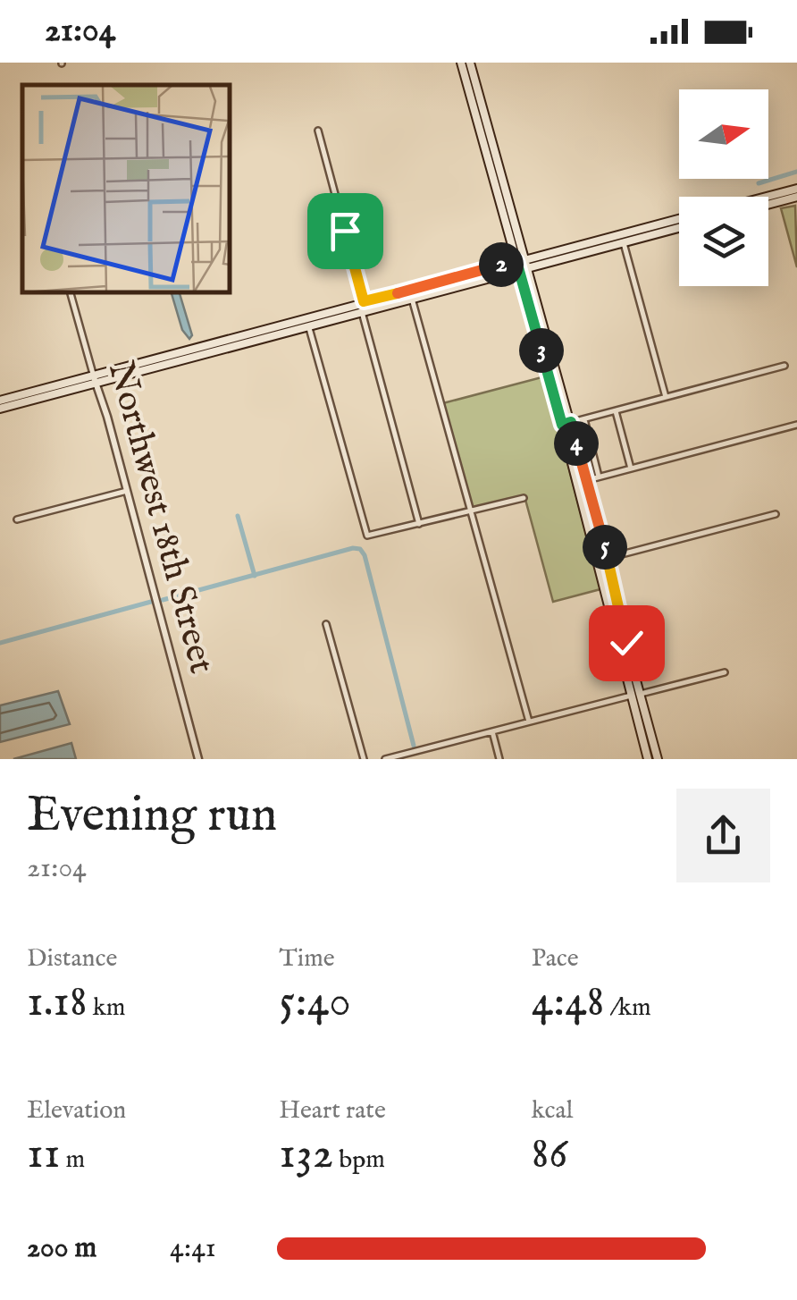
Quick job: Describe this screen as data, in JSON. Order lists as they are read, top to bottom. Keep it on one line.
{"streets":{"street":["Northwest 18th Street"]},"north":"right","page":{"status":"21:04","pins":["2","3","4","5"],"heading":["Evening run","21:04"],"stats":[["Distance","1.18 km"],["Time","5:40"],["Pace","4:48 /km"],["Elevation","11 m"],["Heart rate","132 bpm"],["kcal","86"]],"list":[{"name":"200 m","note":"4:41"}]}}
